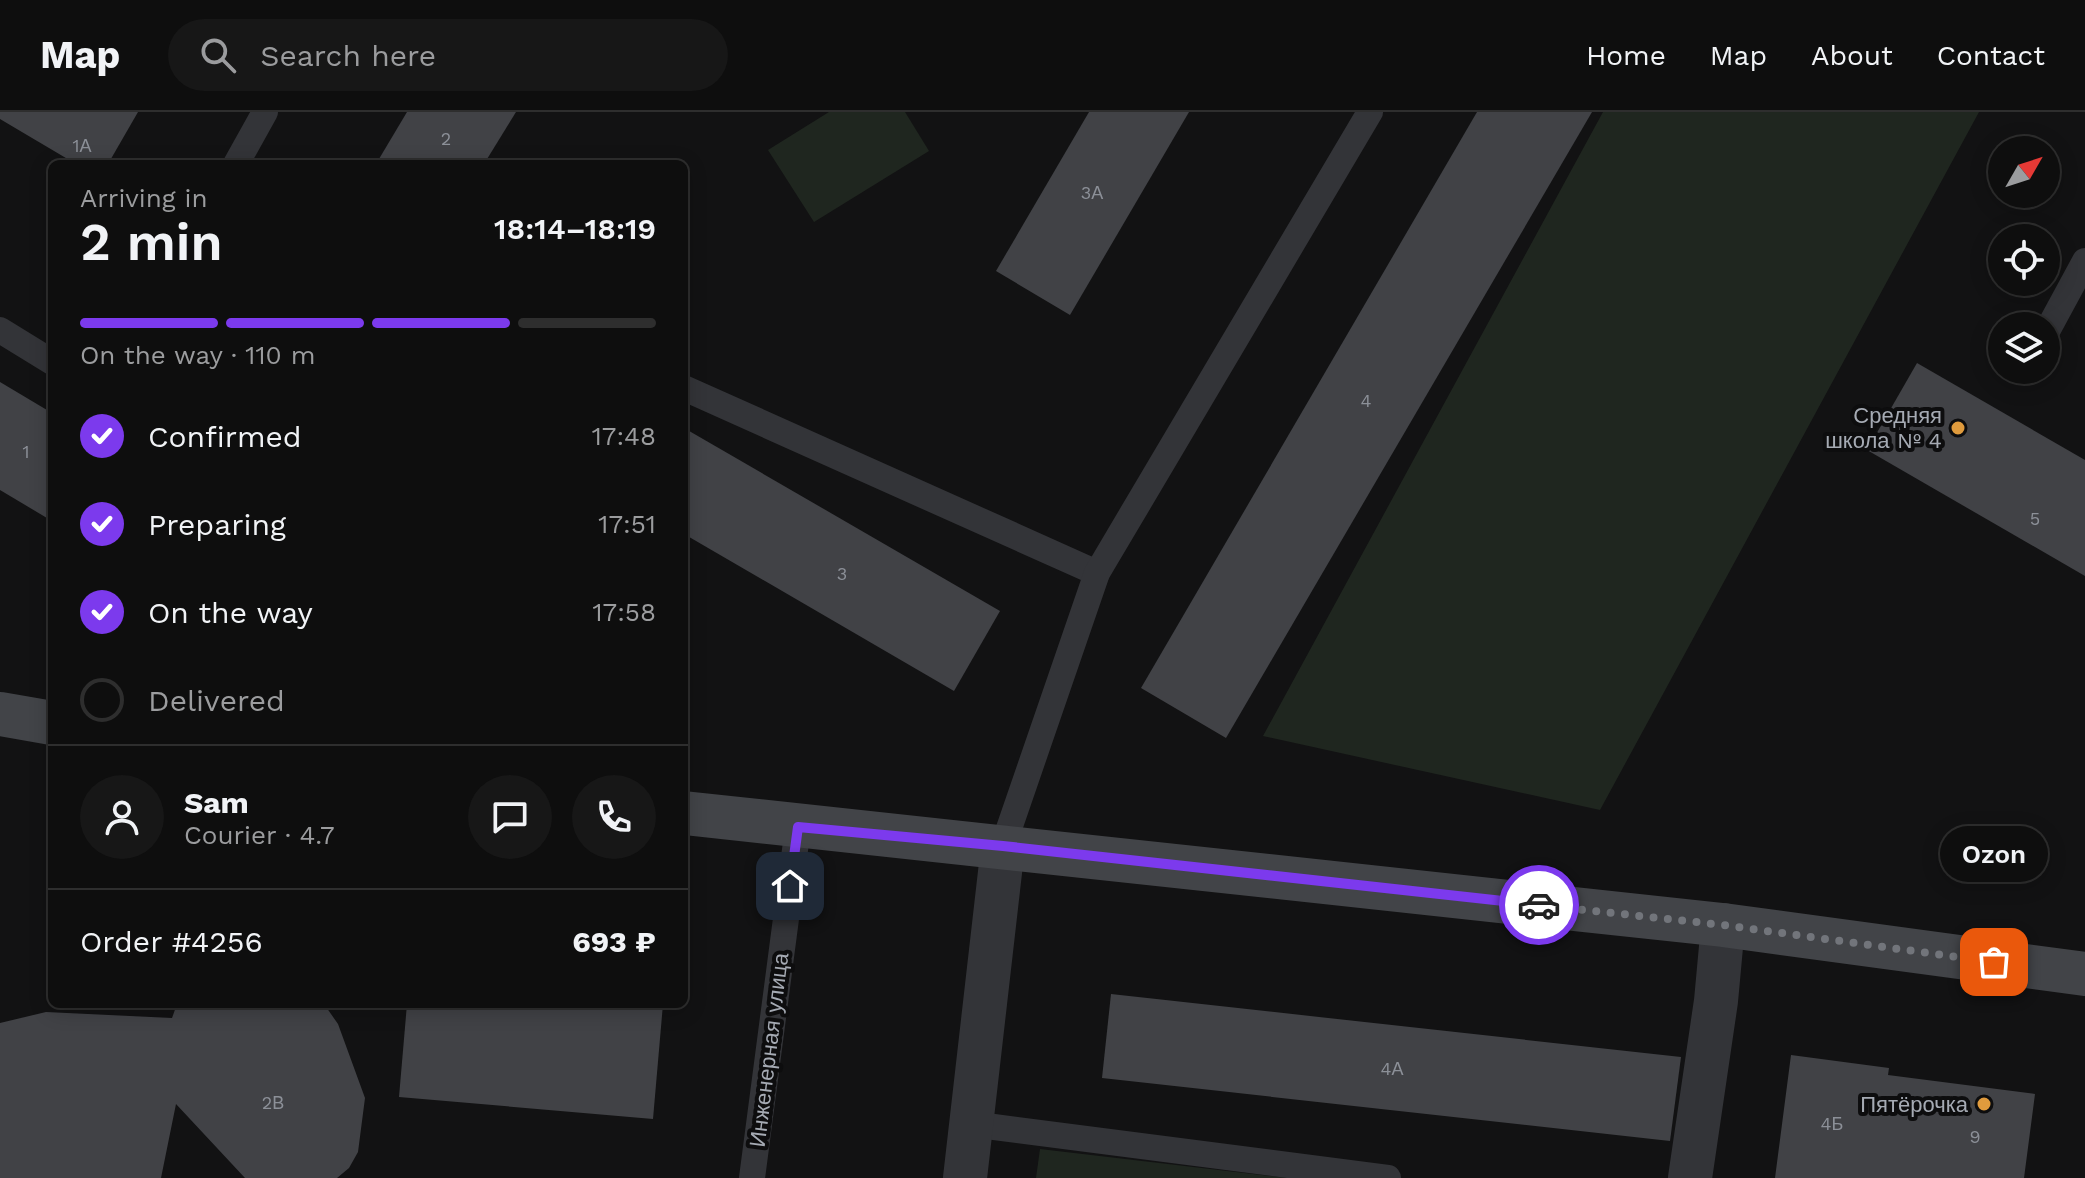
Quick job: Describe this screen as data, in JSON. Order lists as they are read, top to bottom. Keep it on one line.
{"streets":{"lane":["Инженерная улица"]},"places":["Средняя школа № 4","Ozon","Пятёрочка"],"house_numbers":["2","1А","3А","4","1","5","3","4А","2В","4Б","9"],"north":"top right","page":{"header":"Map","search":"Search here","nav":["Home","Map","About","Contact"],"heading":["2 min","Arriving in","18:14–18:19"],"panel":["Sam","Courier · 4.7","Order #4256","693 ₽"],"bar":"On the way · 110 m","list":[["Confirmed","17:48"],["Preparing","17:51"],["On the way","17:58"],"Delivered"],"bubble":"Ozon"}}
